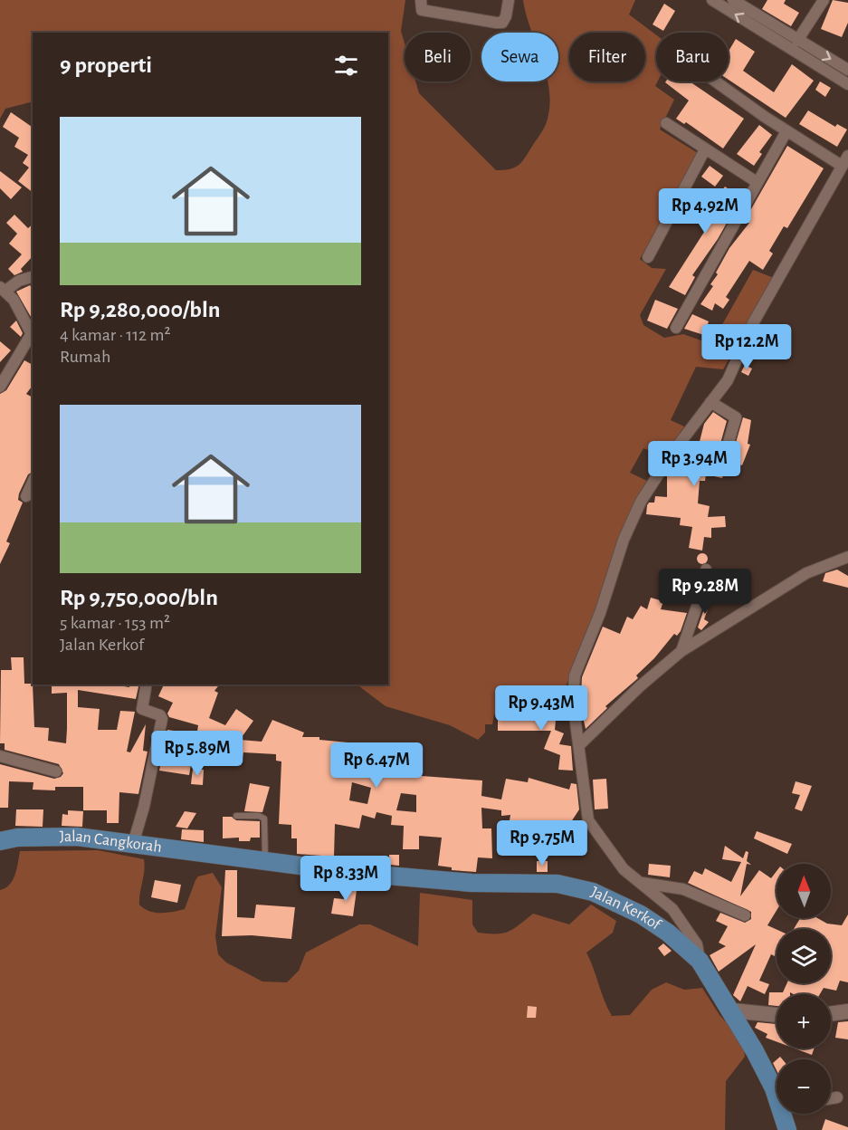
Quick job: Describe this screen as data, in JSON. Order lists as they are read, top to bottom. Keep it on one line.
{"streets":{"main road":["Jalan Cangkorah","Jalan Kerkof"]},"crossings":[["Jalan Cangkorah","Jalan Kerkof"]],"north":"top","page":{"chip":["Beli","Sewa","Filter","Baru"],"heading":"9 properti","list":[{"name":"Rp 9,280,000/bln","note":"4 kamar · 112 m² · Rumah"},{"name":"Rp 9,750,000/bln","note":"5 kamar · 153 m² · Jalan Kerkof"}],"price":["Rp 4.92M","Rp 12.2M","Rp 3.94M","Rp 9.28M","Rp 9.43M","Rp 5.89M","Rp 6.47M","Rp 9.75M","Rp 8.33M"],"map_buttons":["+","−"]}}
